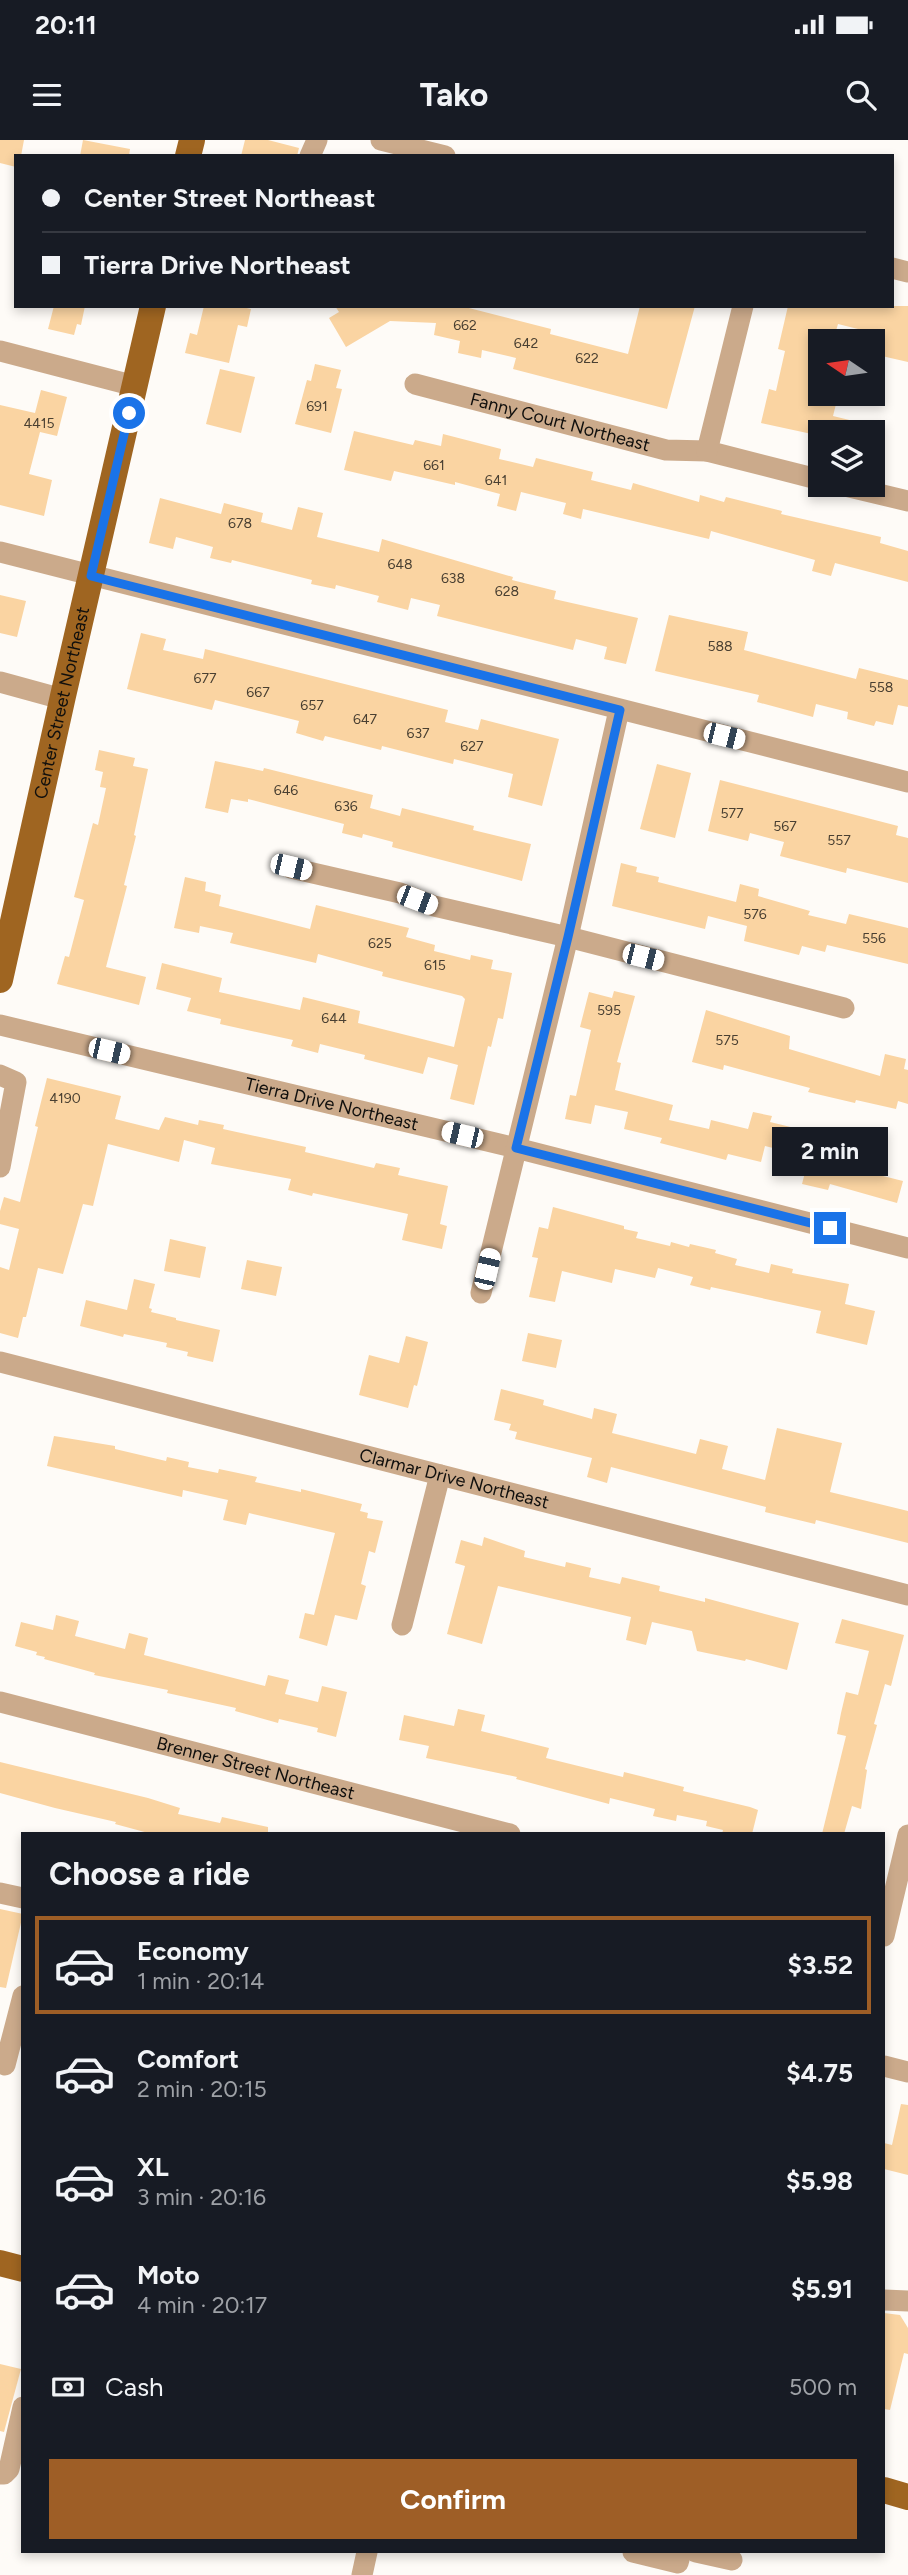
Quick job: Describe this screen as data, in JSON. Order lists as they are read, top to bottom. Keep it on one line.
{"streets":{"main road":["Center Street Northeast"],"street":["Fanny Court Northeast","Tierra Drive Northeast","Clarmar Drive Northeast","Brenner Street Northeast"]},"house_numbers":["662","642","622","691","4415","661","641","678","648","638","628","588","677","558","667","657","647","637","627","646","636","577","567","557","576","556","625","615","595","644","575","4190"],"north":"left","page":{"status":"20:11","header":"Tako","banner":["Center Street Northeast","Tierra Drive Northeast"],"bubble":"2 min","heading":"Choose a ride","list":[{"name":"Economy","note":"1 min · 20:14","value":"$3.52"},{"name":"Comfort","note":"2 min · 20:15","value":"$4.75"},{"name":"XL","note":"3 min · 20:16","value":"$5.98"},{"name":"Moto","note":"4 min · 20:17","value":"$5.91"}],"pay":["Cash","500 m"],"buttons":"Confirm"}}
